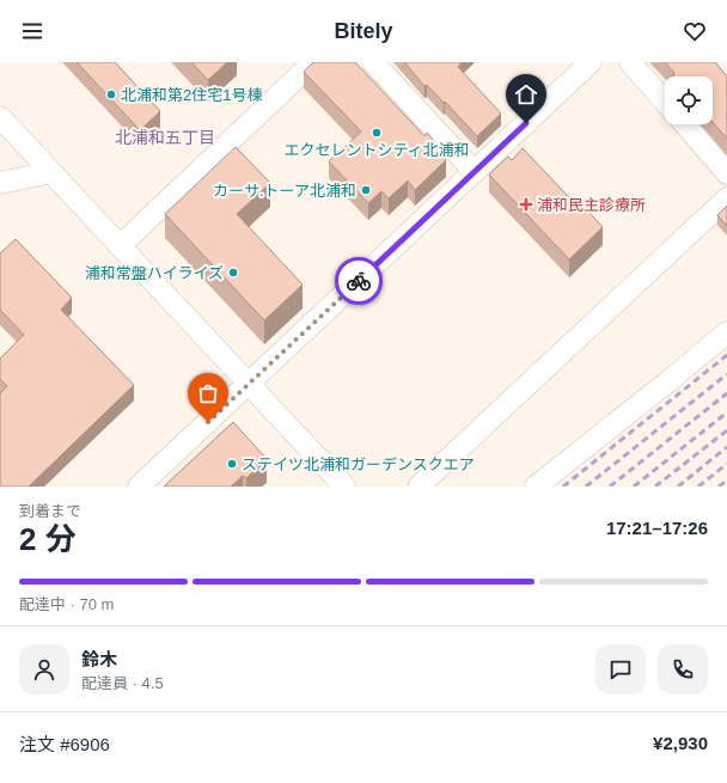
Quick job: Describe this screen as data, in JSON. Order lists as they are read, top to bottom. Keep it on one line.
{"districts":["北浦和五丁目"],"places":{"other":["北浦和第2住宅1号棟","エクセレントシティ北浦和","カーサ.トーア北浦和","浦和常盤ハイライズ","ステイツ北浦和ガーデンスクエア"],"health":["浦和民主診療所"]},"page":{"header":"Bitely","heading":["2 分","到着まで","17:21–17:26"],"panel":["鈴木","配達員 · 4.5","注文 #6906","¥2,930"],"bar":"配達中 · 70 m"}}
